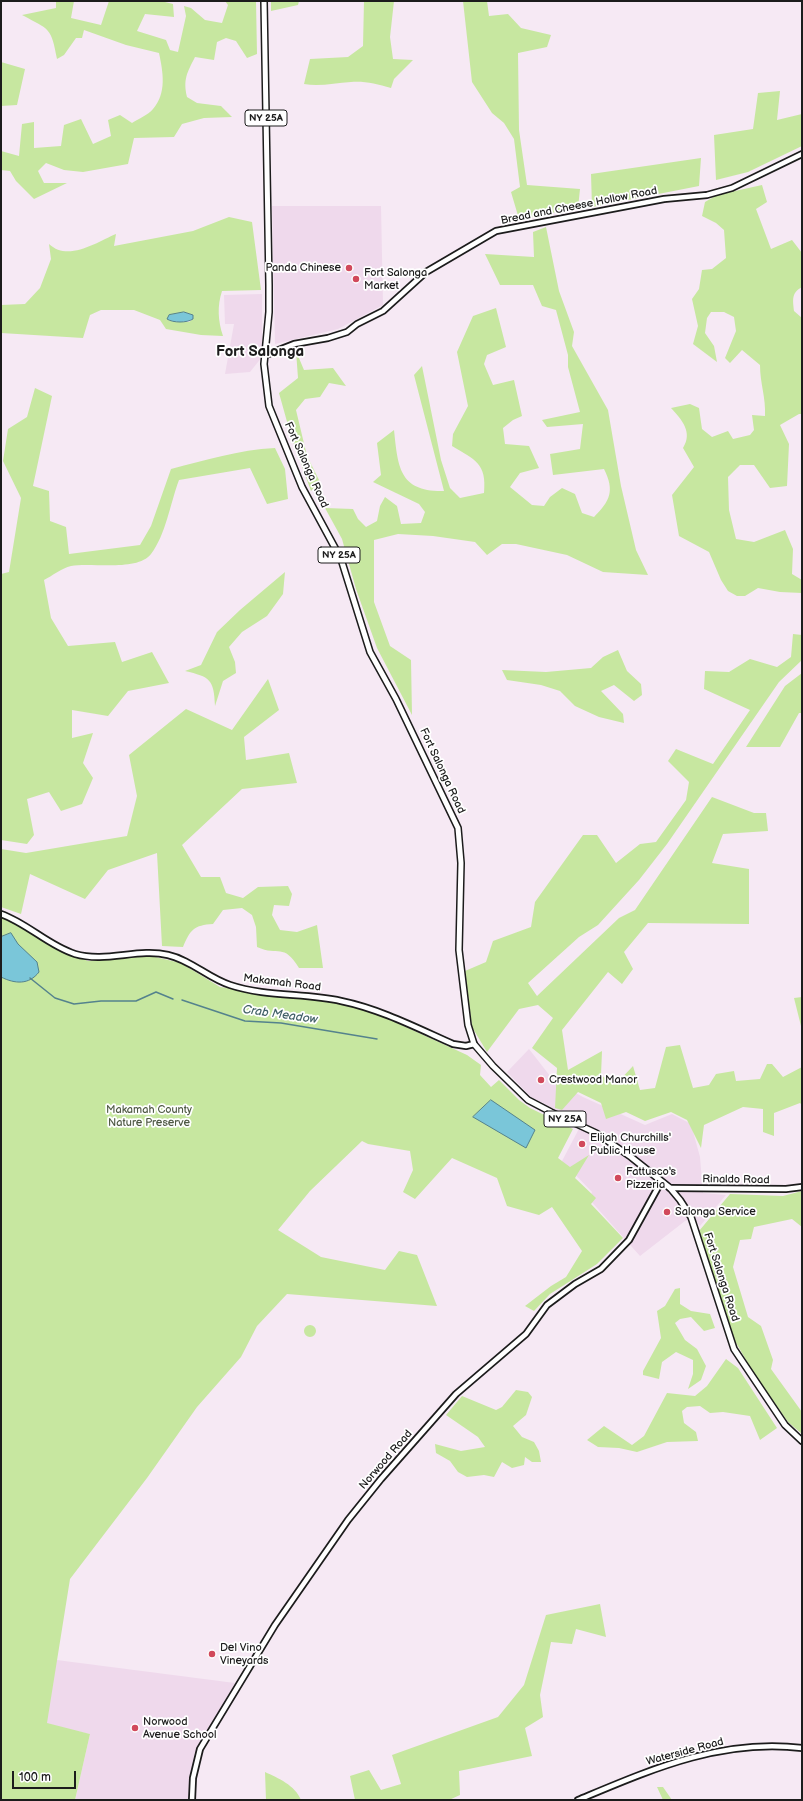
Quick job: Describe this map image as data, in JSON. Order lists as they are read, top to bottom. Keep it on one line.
{"streets":{"main road":["NY 25A","Fort Salonga Road"],"street":["Bread and Cheese Hollow Road","Makamah Road","Rinaldo Road","Norwood Road","Waterside Road"]},"crossings":[["Bread and Cheese Hollow Road","Fort Salonga Road"],["Fort Salonga Road","Makamah Road"],["Fort Salonga Road","Rinaldo Road"],["Fort Salonga Road","Norwood Road"]],"districts":["Fort Salonga"],"water":["Crab Meadow"],"parks":["Makamah County Nature Preserve"],"places":["Panda Chinese","Fort Salonga Market","Crestwood Manor","Elijah Churchills' Public House","Fattusco's Pizzeria","Salonga Service","Del Vino Vineyards","Norwood Avenue School"],"scale_bar":"100 m"}
